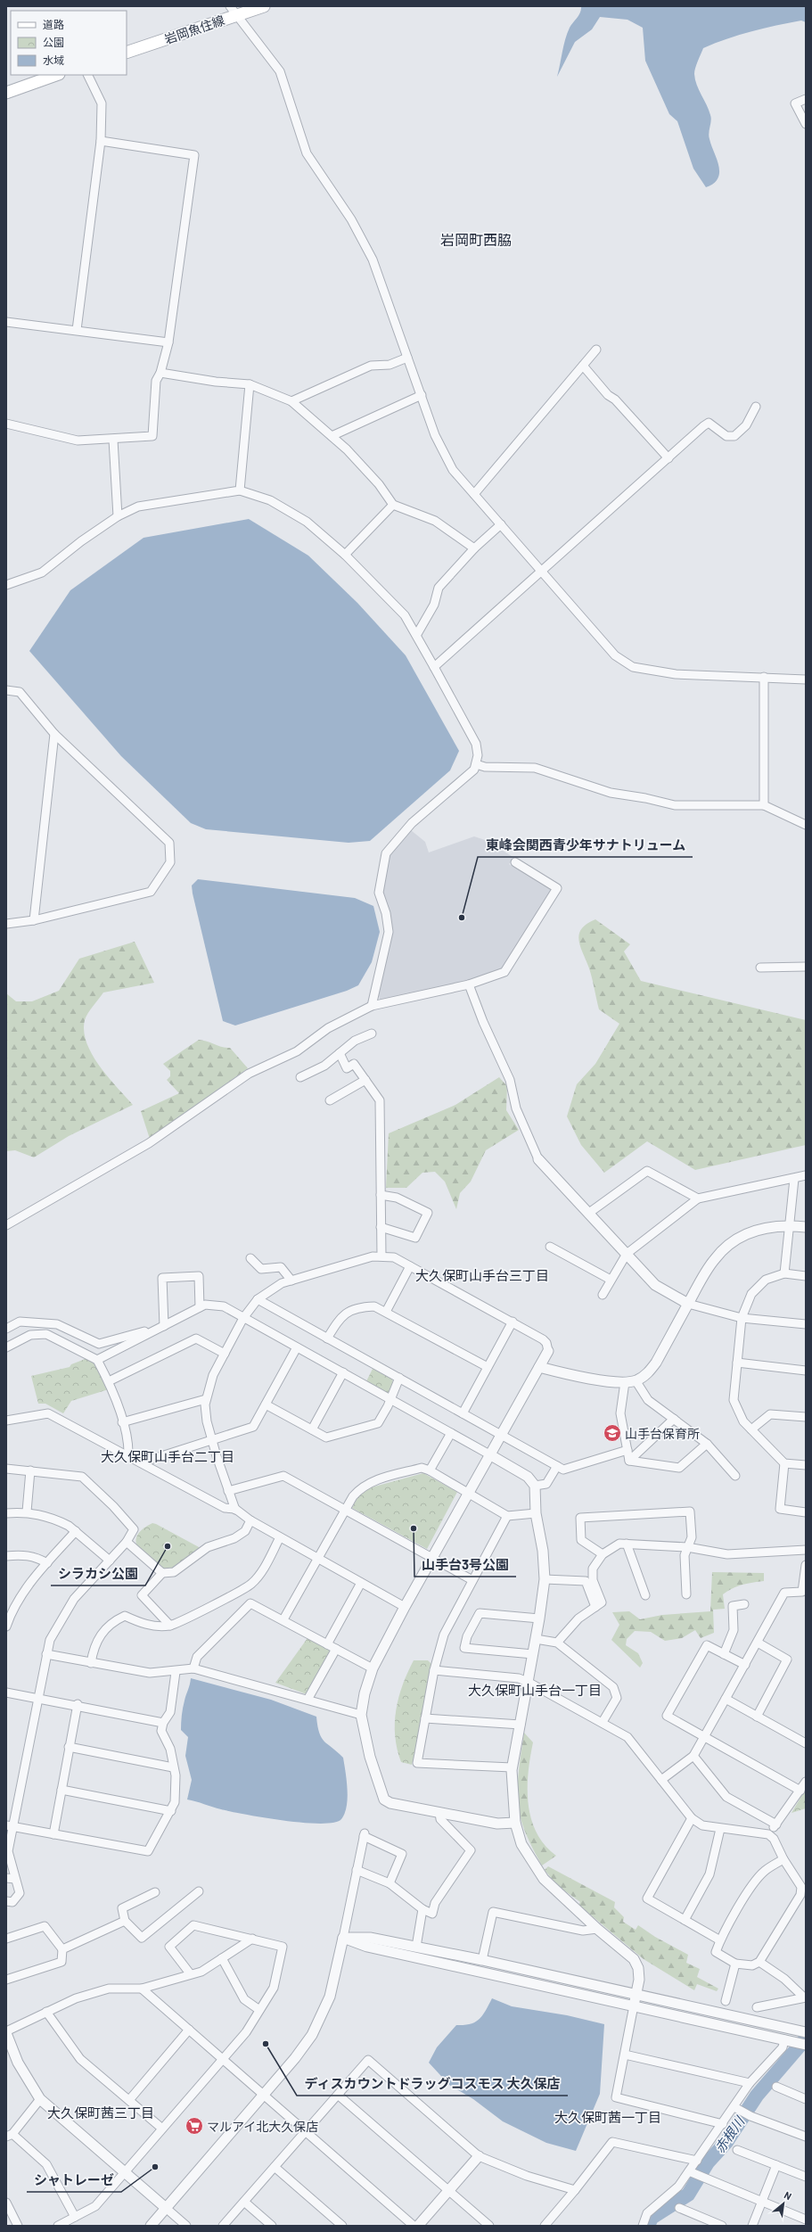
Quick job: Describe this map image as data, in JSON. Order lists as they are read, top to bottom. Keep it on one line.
{"streets":{"main road":["岩岡魚住線"]},"districts":["岩岡町西脇","大久保町山手台三丁目","大久保町山手台二丁目","大久保町山手台一丁目","大久保町茜三丁目","大久保町茜一丁目"],"water":["赤根川"],"places":{"other":["東峰会関西青少年サナトリューム","山手台3号公園","シラカシ公園","ディスカウントドラッグコスモス 大久保店","シャトレーゼ"],"school or university":["山手台保育所"],"supermarket":["マルアイ北大久保店"]},"legend":["道路","公園","水域"],"north":"top right"}
